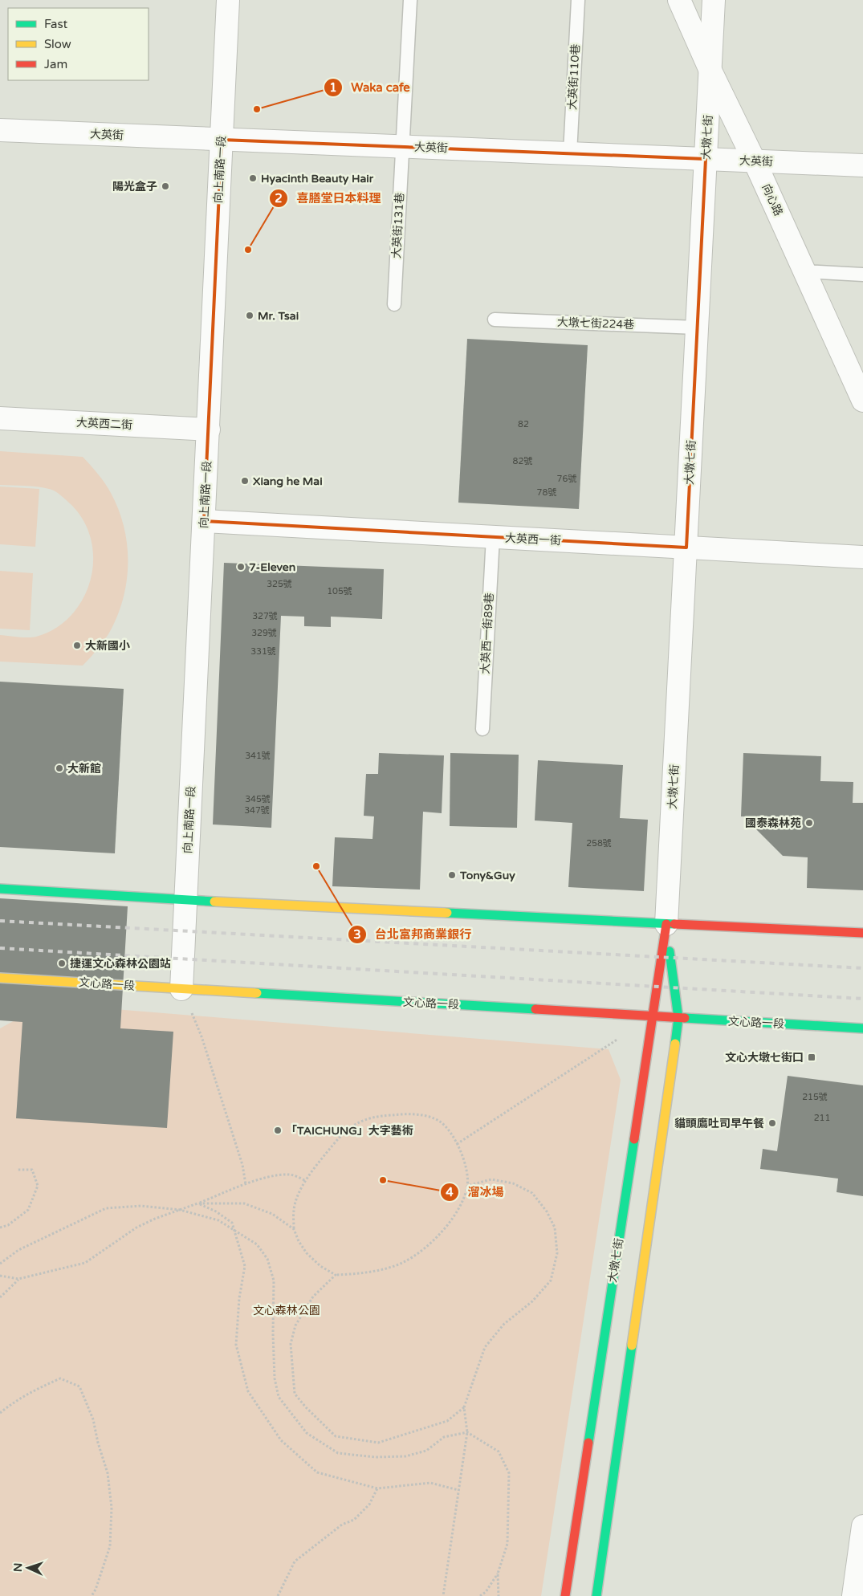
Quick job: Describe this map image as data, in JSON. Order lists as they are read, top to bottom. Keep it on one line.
{"streets":{"main road":["大墩七街","文心路一段"],"street":["大英街","向上南路一段","向心路","大英西二街","大英西一街"],"lane":["大英街110巷","大英街131巷","大墩七街224巷","大英西一街89巷"]},"crossings":[["大英街110巷","大英街"],["大英街","大墩七街"],["大英街","向上南路一段"],["大英街","向心路"],["大英街","大英街131巷"],["大墩七街","向心路"],["大墩七街","大墩七街224巷"],["大墩七街","大英西一街"],["大墩七街","文心路一段"],["向上南路一段","大英西二街"],["向上南路一段","大英西一街"],["向上南路一段","文心路一段"],["大英西一街","大英西一街89巷"]],"parks":["文心森林公園"],"places":{"other":["Waka cafe","Hyacinth Beauty Hair","陽光盒子","喜膳堂日本料理","Mr. Tsai","Xiang he Mai","7-Eleven","大新國小","大新館","國泰森林苑","台北富邦商業銀行","Tony&Guy","捷運文心森林公園站","貓頭鷹吐司早午餐","「TAICHUNG」大字藝術","溜冰場"],"transit":["文心大墩七街口"]},"house_numbers":["82","82號","76號","78號","325號","105號","327號","329號","331號","341號","345號","347號","258號","215號","211"],"legend":["Fast","Slow","Jam"],"north":"left"}
